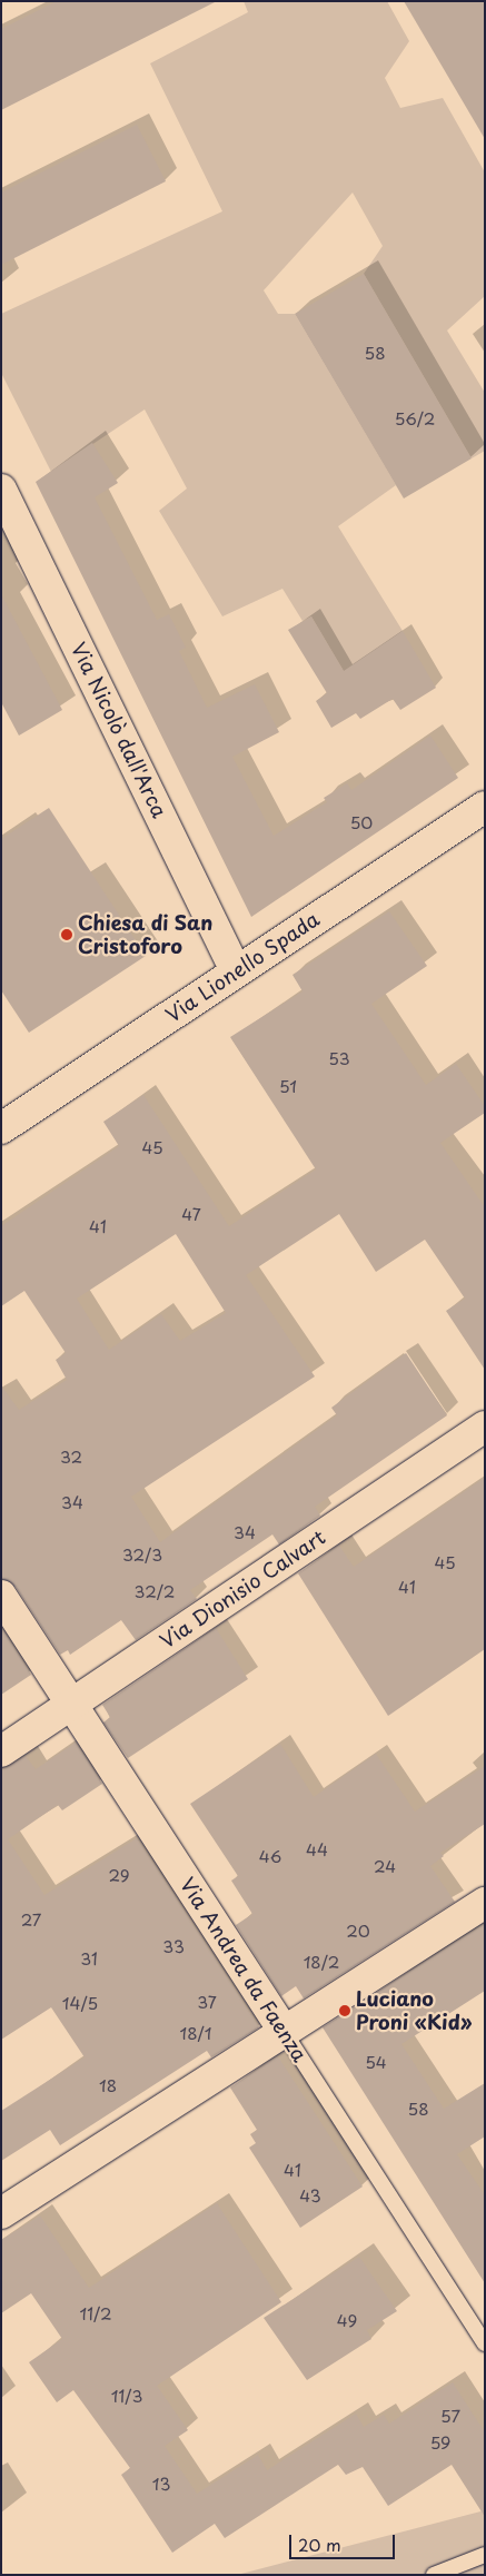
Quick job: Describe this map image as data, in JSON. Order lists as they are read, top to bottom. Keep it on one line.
{"streets":{"street":["Via Nicolò dall'Arca","Via Lionello Spada","Via Dionisio Calvart","Via Andrea da Faenza"]},"crossings":[["Via Nicolò dall'Arca","Via Lionello Spada"],["Via Dionisio Calvart","Via Andrea da Faenza"]],"places":["Chiesa di San Cristoforo","Luciano Proni «Kid»"],"house_numbers":["58","56/2","50","53","51","45","47","41","32","34","34","32/3","45","41","32/2","44","46","24","29","27","20","33","31","18/2","37","14/5","18/1","54","18","58","41","43","11/2","49","11/3","57","59","13"],"scale_bar":"20 m"}
